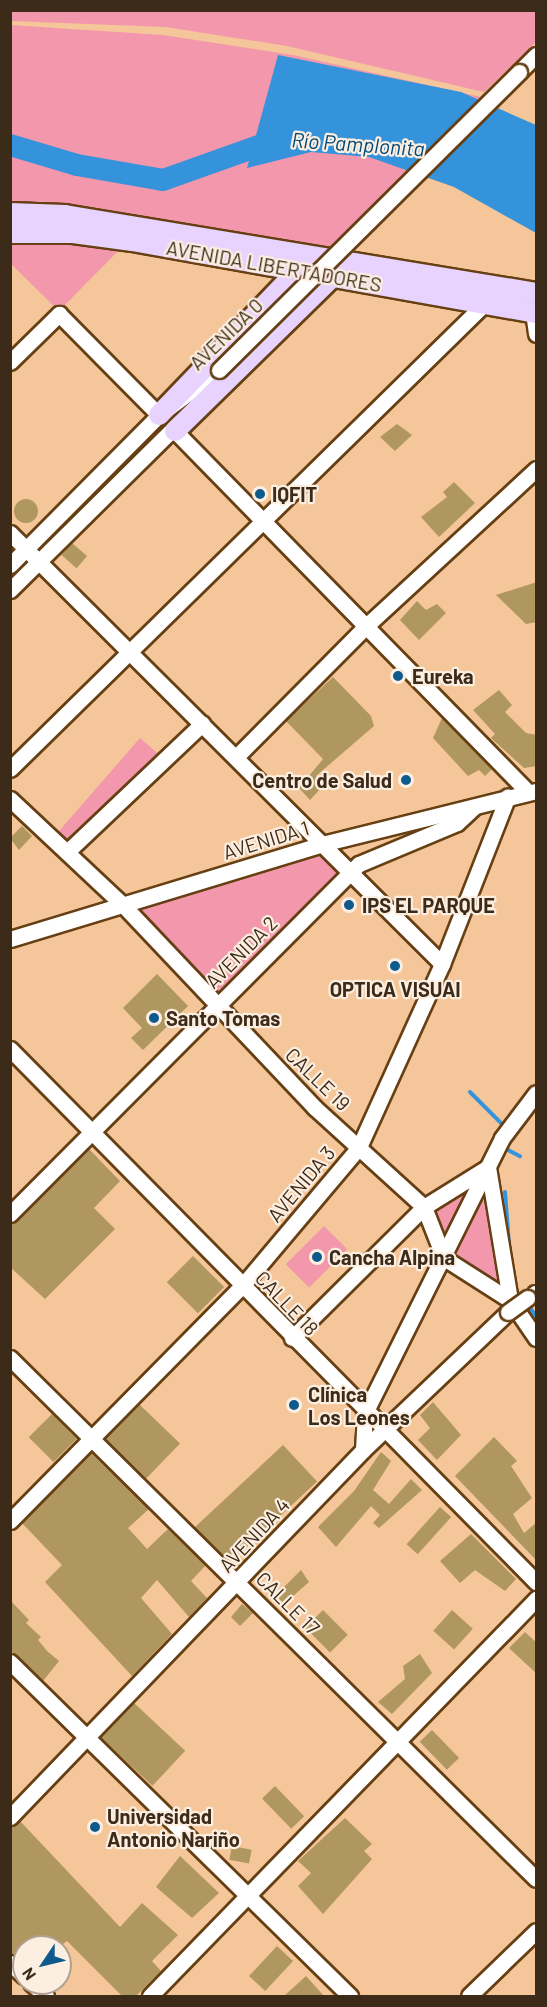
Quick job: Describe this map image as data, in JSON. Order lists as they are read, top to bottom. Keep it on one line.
{"streets":{"main road":["AVENIDA LIBERTADORES"],"street":["AVENIDA 0","AVENIDA 1","AVENIDA 2","CALLE 19","AVENIDA 3","CALLE 18","AVENIDA 4","CALLE 17"]},"crossings":[["AVENIDA 1","AVENIDA 2"],["AVENIDA 1","CALLE 19"],["AVENIDA 1","AVENIDA 3"],["AVENIDA 2","CALLE 19"],["AVENIDA 2","CALLE 18"],["CALLE 19","AVENIDA 3"],["AVENIDA 3","CALLE 18"],["AVENIDA 3","CALLE 17"],["CALLE 18","AVENIDA 4"],["AVENIDA 4","CALLE 17"]],"water":["Río Pamplonita"],"places":["IQFIT","Eureka","Centro de Salud","IPS EL PARQUE","OPTICA VISUAl","Santo Tomas","Cancha Alpina","Clínica Los Leones","Universidad Antonio Nariño"],"north":"bottom left"}
